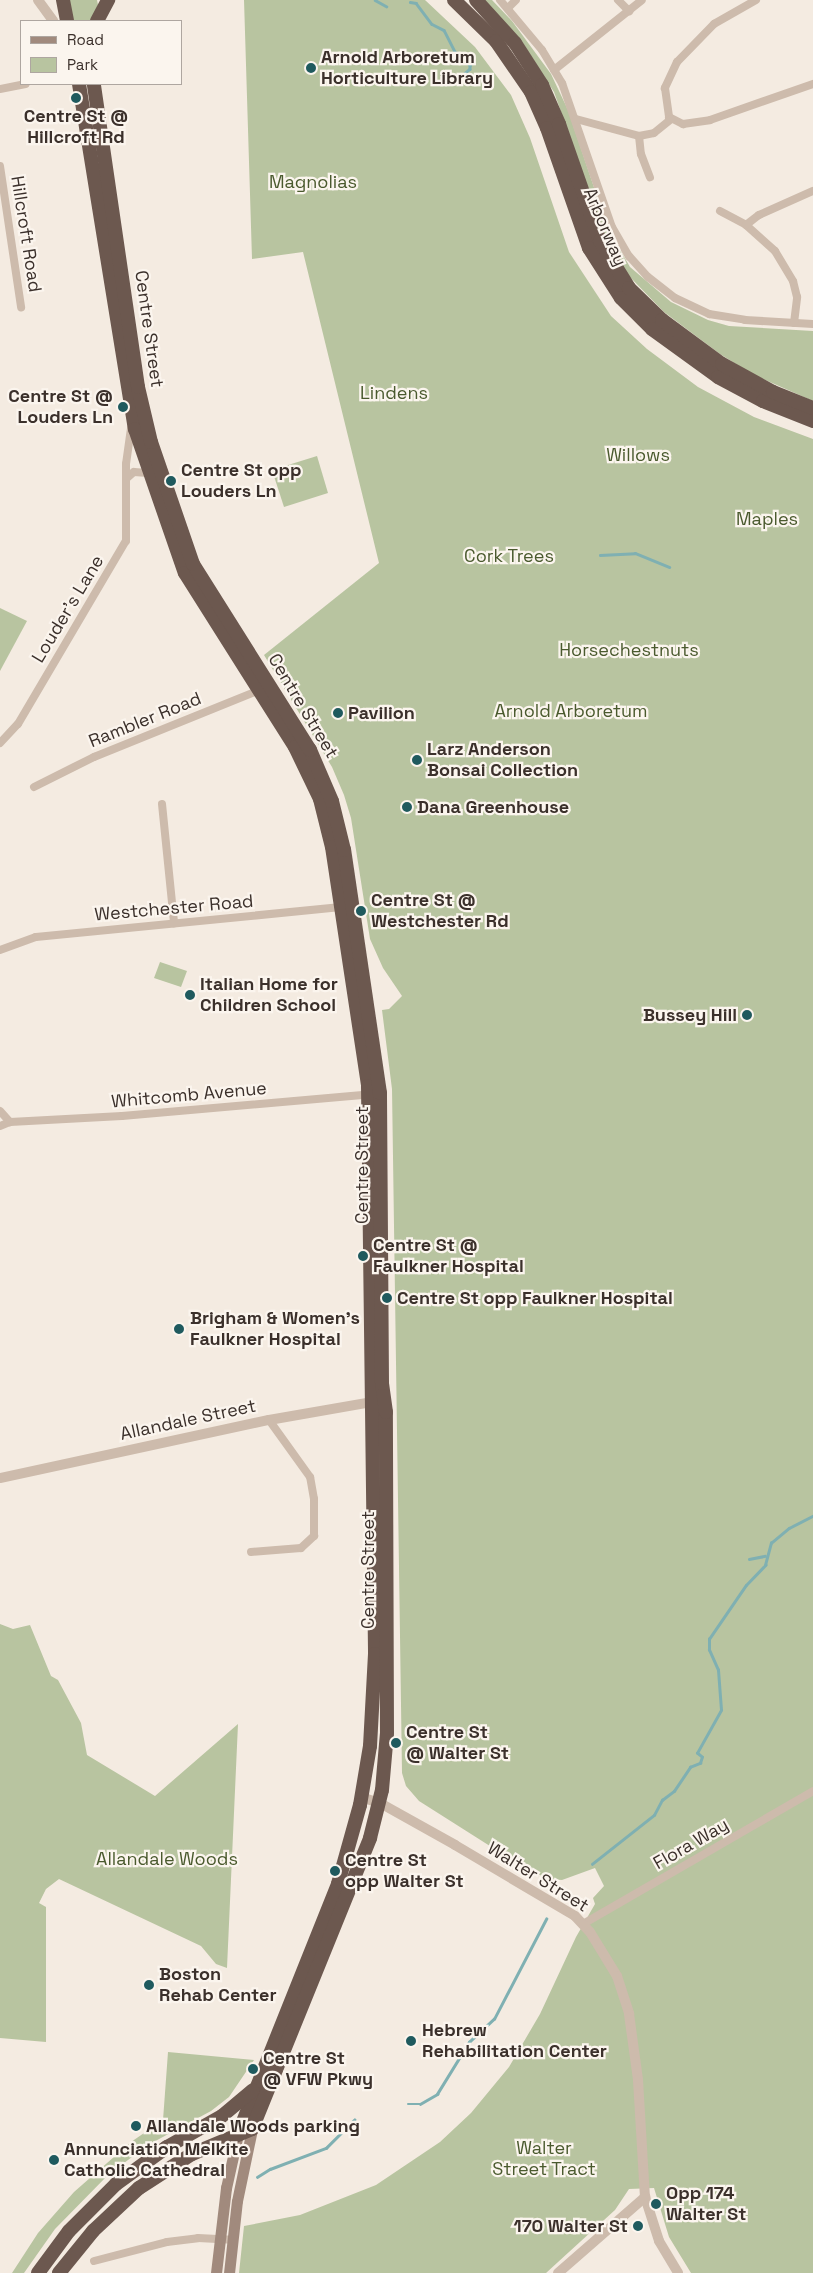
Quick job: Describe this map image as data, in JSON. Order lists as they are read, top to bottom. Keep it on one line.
{"streets":{"highway":["Arborway","Centre Street"],"street":["Hillcroft Road","Louder's Lane","Rambler Road","Westchester Road","Whitcomb Avenue","Allandale Street","Flora Way","Walter Street"]},"crossings":[["Centre Street","Louder's Lane"],["Centre Street","Rambler Road"],["Centre Street","Westchester Road"],["Centre Street","Whitcomb Avenue"],["Centre Street","Allandale Street"],["Centre Street","Walter Street"],["Flora Way","Walter Street"]],"parks":["Magnolias","Lindens","Willows","Maples","Cork Trees","Horsechestnuts","Arnold Arboretum","Allandale Woods","Walter Street Tract"],"places":["Arnold Arboretum Horticulture Library","Centre St @ Hillcroft Rd","Centre St @ Louders Ln","Centre St opp Louders Ln","Pavilion","Larz Anderson Bonsai Collection","Dana Greenhouse","Centre St @ Westchester Rd","Italian Home for Children School","Bussey Hill","Centre St @ Faulkner Hospital","Centre St opp Faulkner Hospital","Brigham & Women's Faulkner Hospital","Centre St @ Walter St","Centre St opp Walter St","Boston Rehab Center","Hebrew Rehabilitation Center","Centre St @ VFW Pkwy","Allandale Woods parking","Annunciation Melkite Catholic Cathedral","Opp 174 Walter St","170 Walter St"],"legend":["Road","Park"]}
